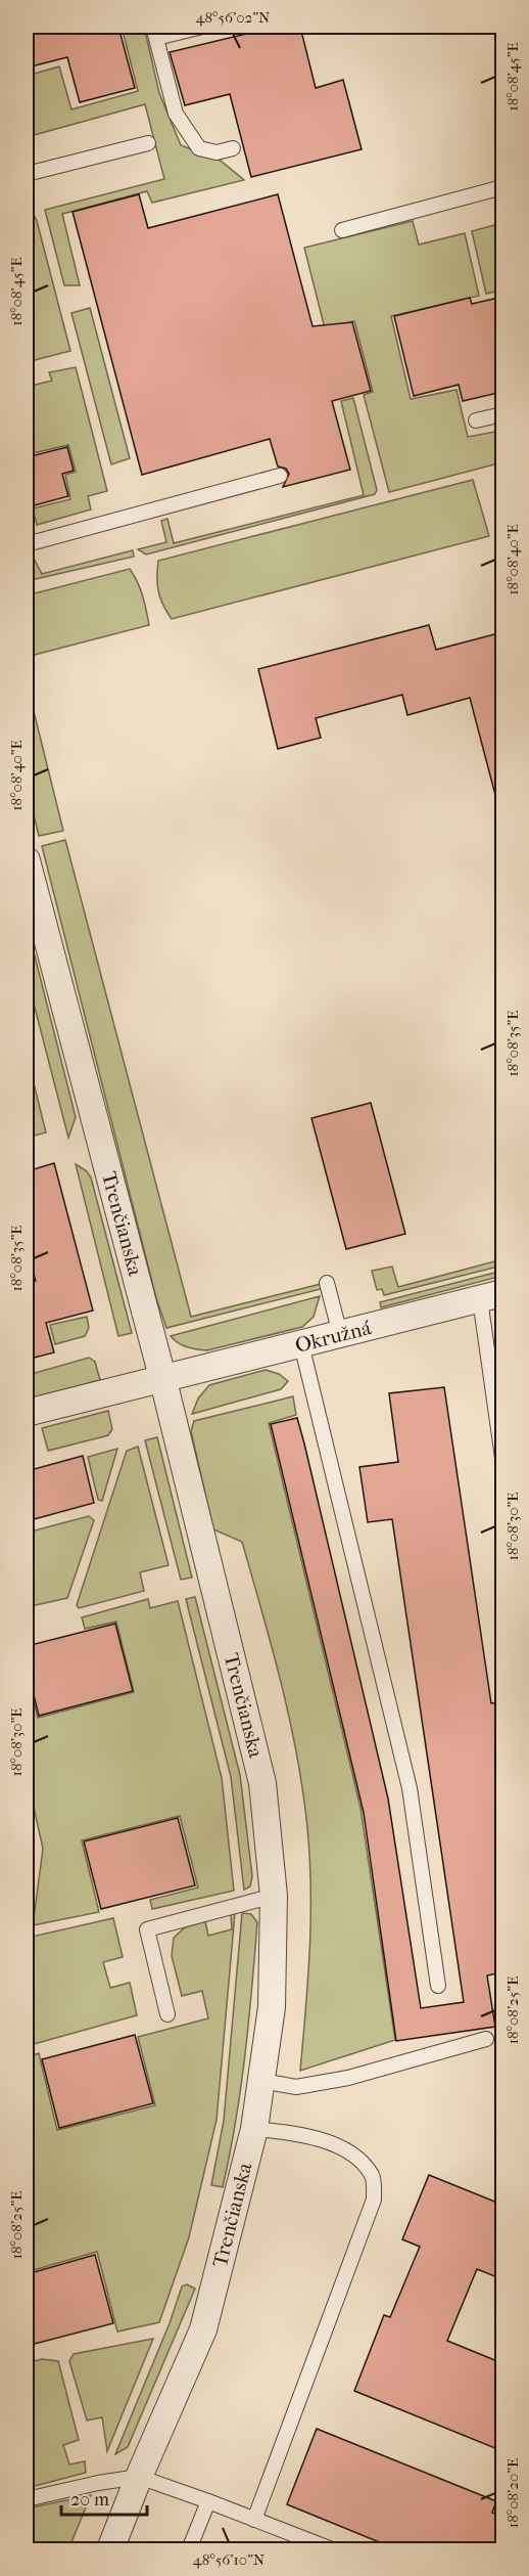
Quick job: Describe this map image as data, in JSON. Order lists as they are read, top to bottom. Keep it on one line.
{"streets":{"street":["Trenčianska","Okružná"]},"crossings":[["Trenčianska","Okružná"]],"scale_bar":"20 m","coordinates":["48°56'02\"N","18°08'45\"E","18°08'40\"E","18°08'35\"E","18°08'30\"E","18°08'25\"E","18°08'20\"E","48°56'10\"N"]}
